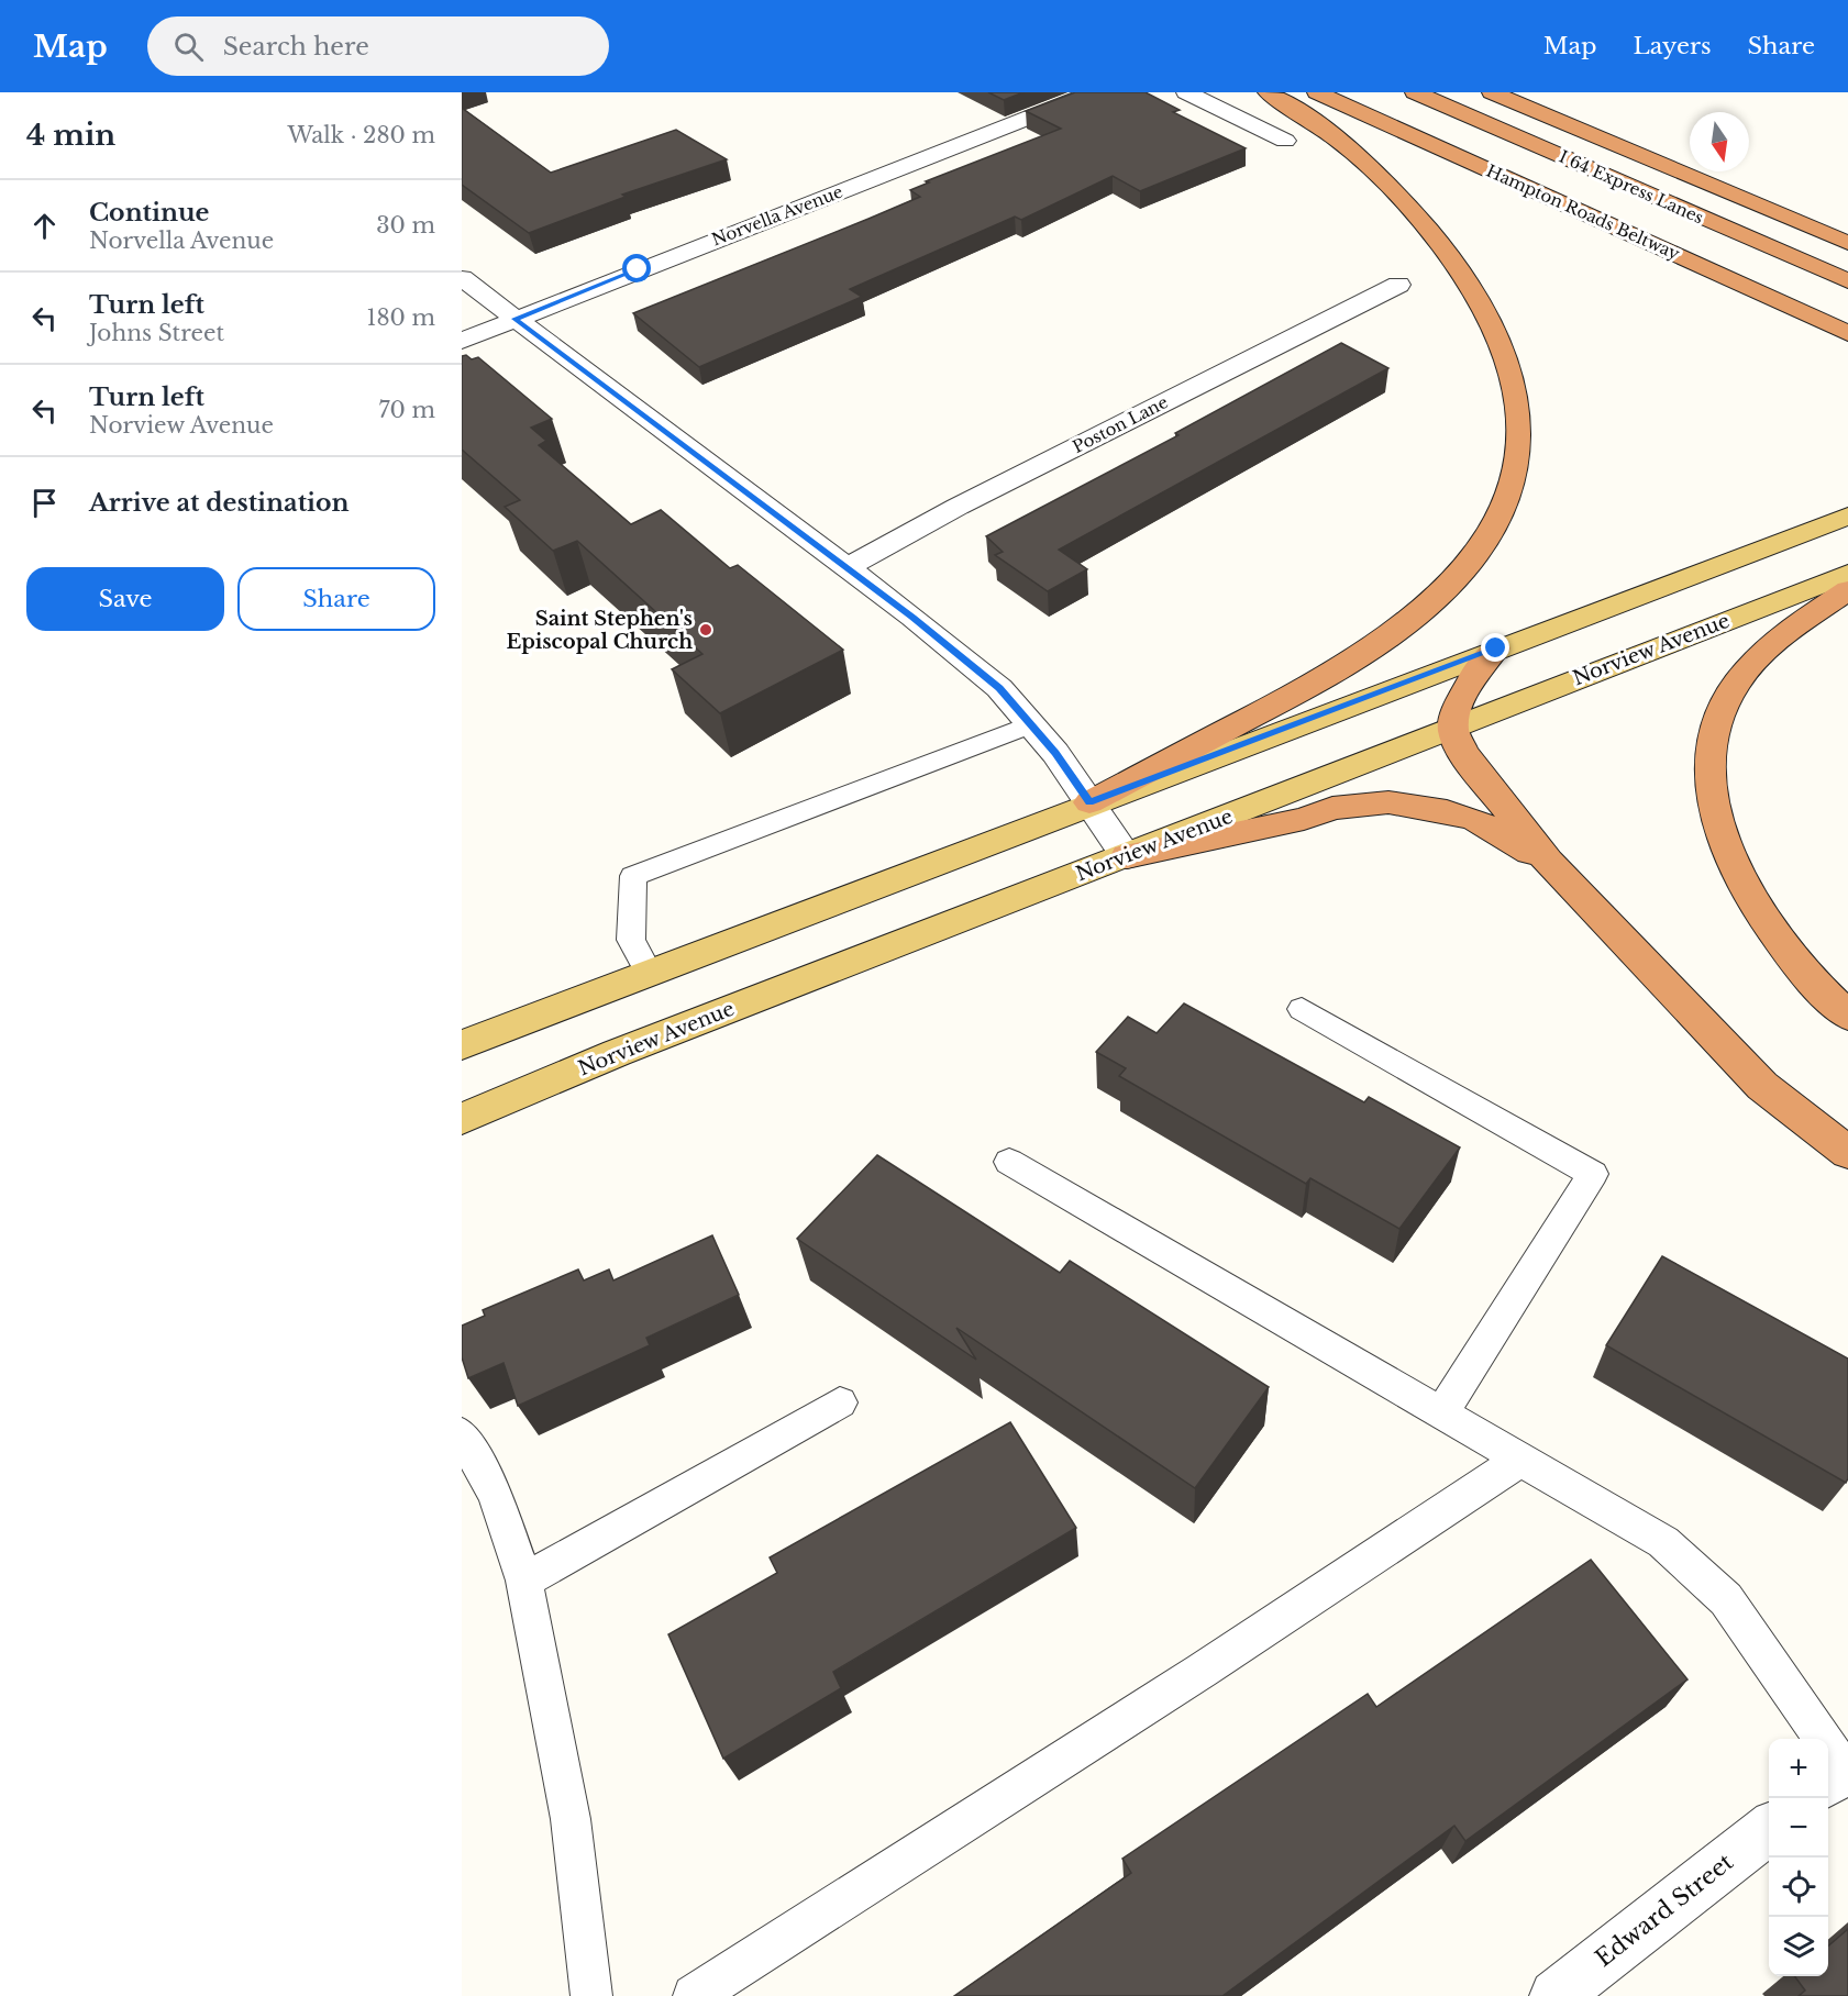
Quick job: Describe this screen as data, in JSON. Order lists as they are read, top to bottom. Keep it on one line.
{"streets":{"highway":["I 64 Express Lanes","Hampton Roads Beltway"],"main road":["Norview Avenue"],"street":["Norvella Avenue","Poston Lane","Edward Street"]},"places":["Saint Stephen's Episcopal Church"],"north":"bottom","page":{"header":"Map","search":"Search here","nav":["Map","Layers","Share"],"heading":["4 min","Walk · 280 m"],"list":[["Continue","Norvella Avenue","30 m"],["Turn left","Johns Street","180 m"],["Turn left","Norview Avenue","70 m"],"Arrive at destination"],"buttons":["Save","Share"],"map_buttons":["+","−"]}}
